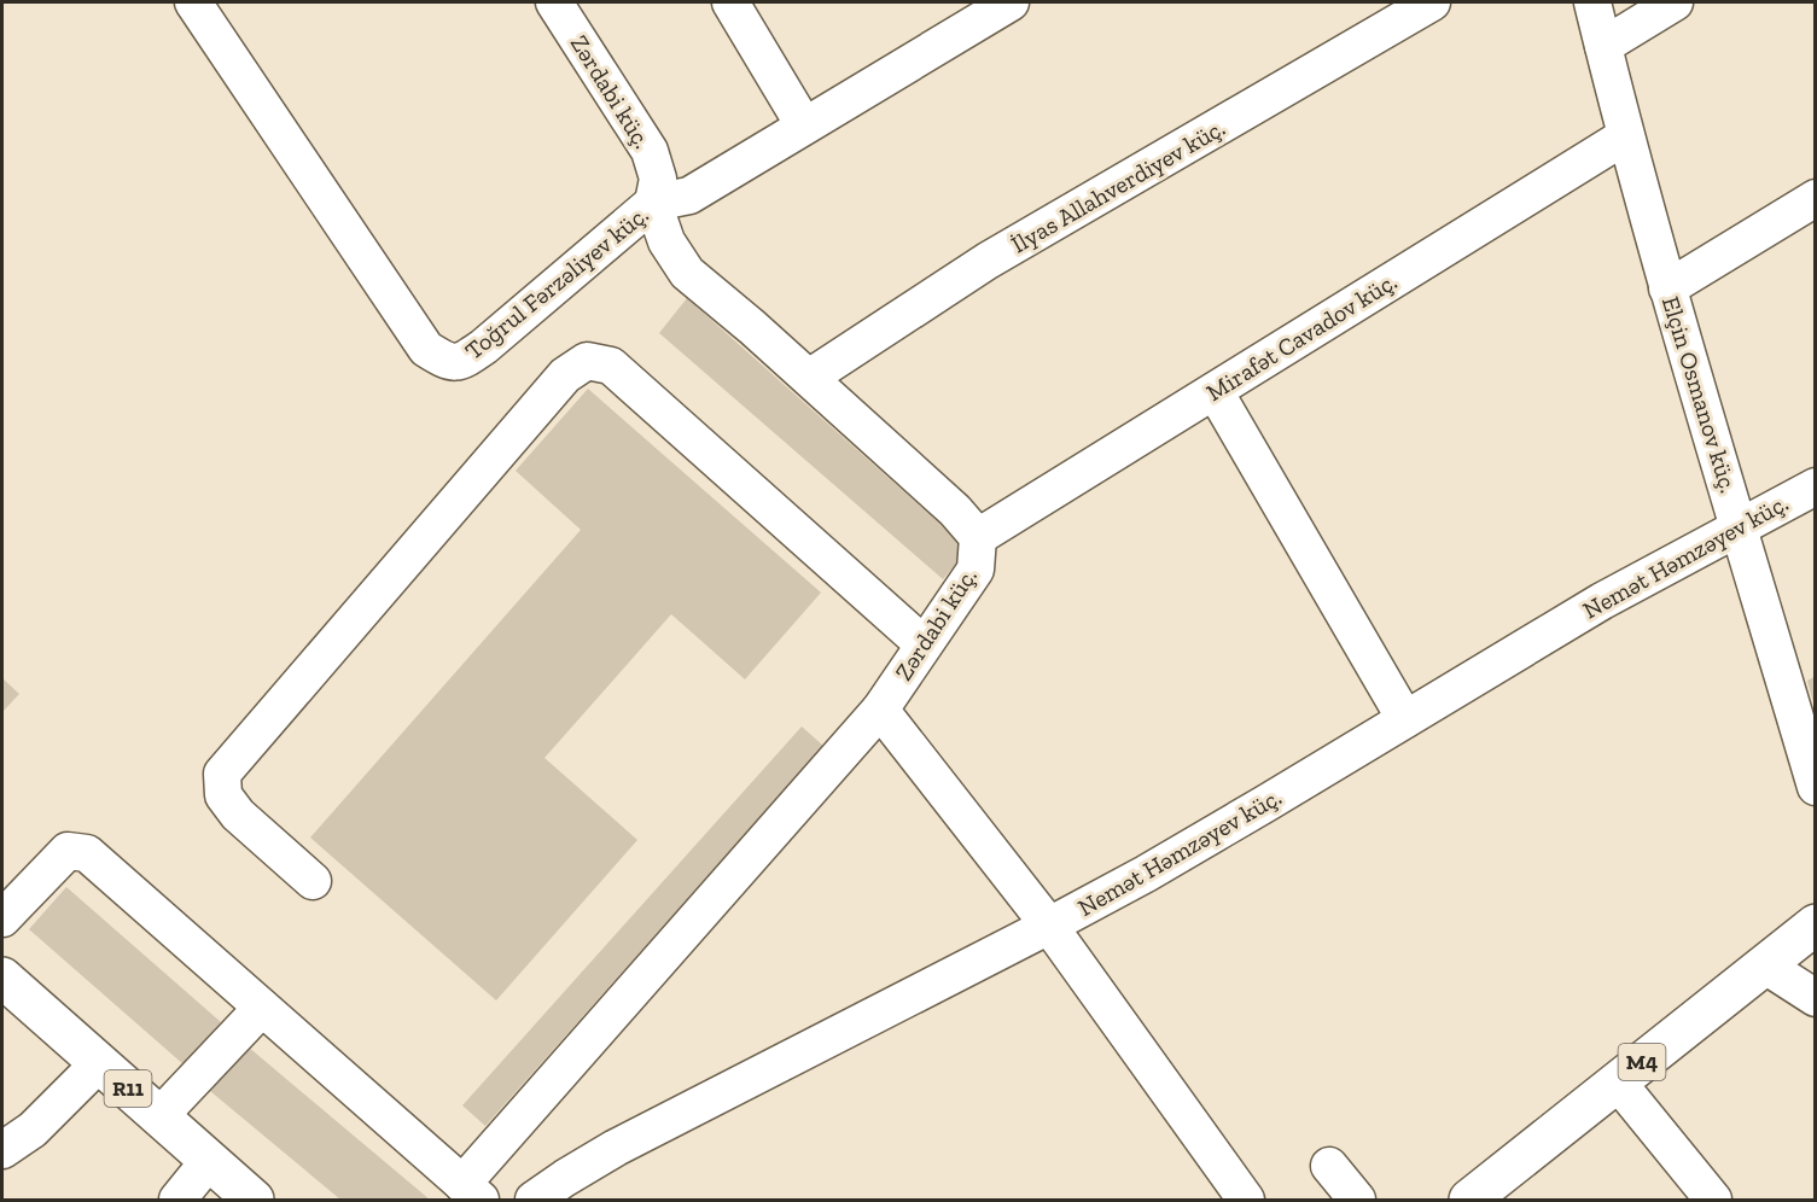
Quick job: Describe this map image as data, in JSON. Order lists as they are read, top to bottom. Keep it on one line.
{"streets":{"main road":["M4","R11"],"street":["Zərdabi küç.","İlyas Allahverdiyev küç.","Toğrul Fərzəliyev küç.","Mirafət Cavadov küç.","Elçin Osmanov küç.","Nemət Həmzəyev küç."]},"crossings":[["Zərdabi küç.","İlyas Allahverdiyev küç."],["Zərdabi küç.","Toğrul Fərzəliyev küç."],["Zərdabi küç.","Mirafət Cavadov küç."],["Mirafət Cavadov küç.","Elçin Osmanov küç."],["Elçin Osmanov küç.","Nemət Həmzəyev küç."]]}
